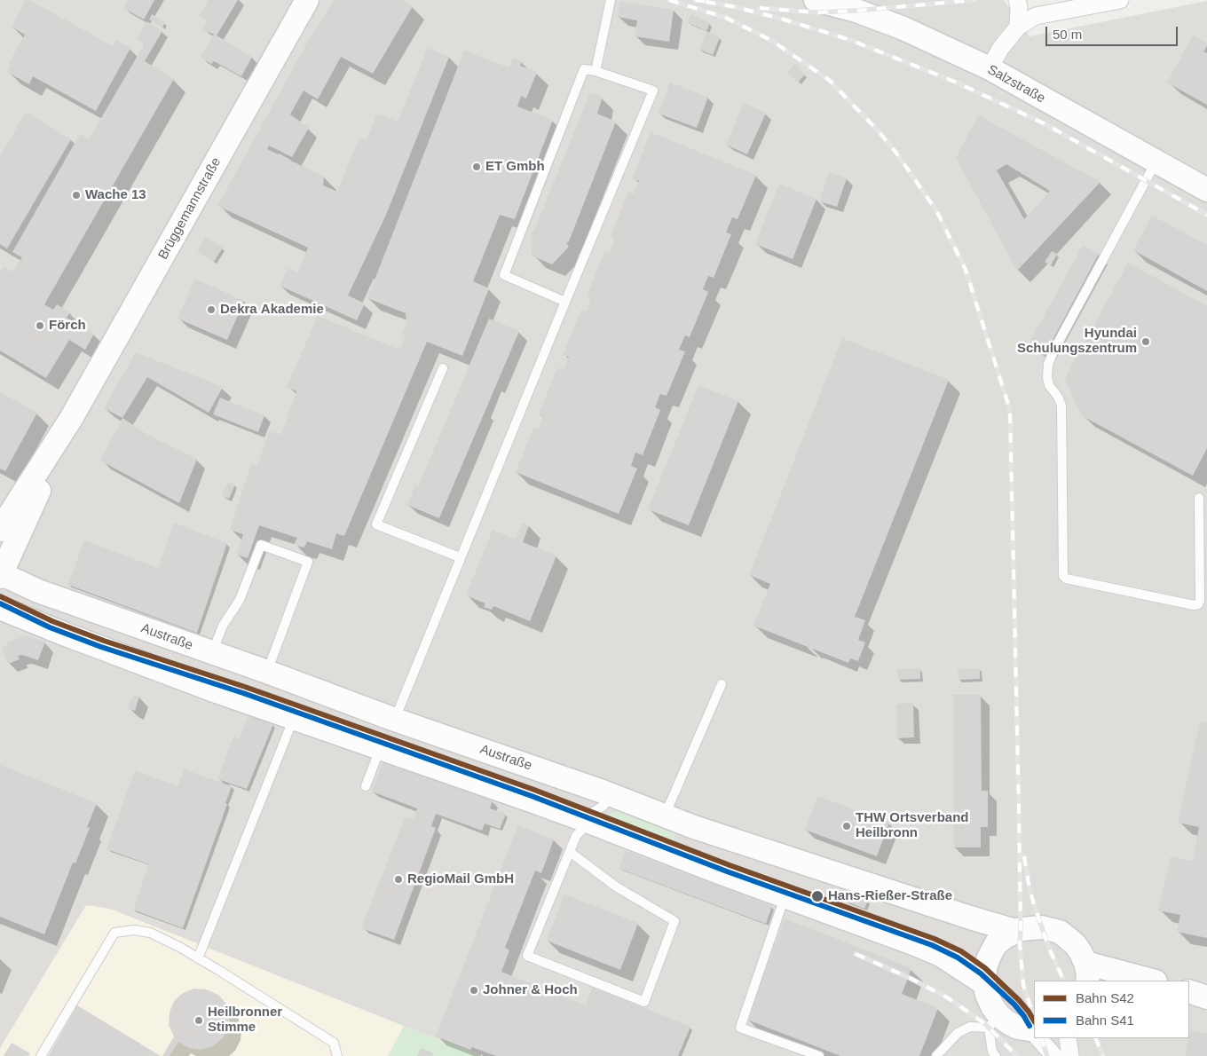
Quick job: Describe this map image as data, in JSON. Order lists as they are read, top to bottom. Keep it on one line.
{"streets":{"main road":["Salzstraße","Brüggemannstraße","Austraße"]},"crossings":[["Brüggemannstraße","Austraße"]],"places":["ET Gmbh","Wache 13","Dekra Akademie","Förch","Hyundai Schulungszentrum","THW Ortsverband Heilbronn","RegioMail GmbH","Hans-Rießer-Straße","Johner & Hoch","Heilbronner Stimme"],"lines":["rail line S42","rail line S41"],"legend":["Bahn S42","Bahn S41"],"scale_bar":"50 m"}
